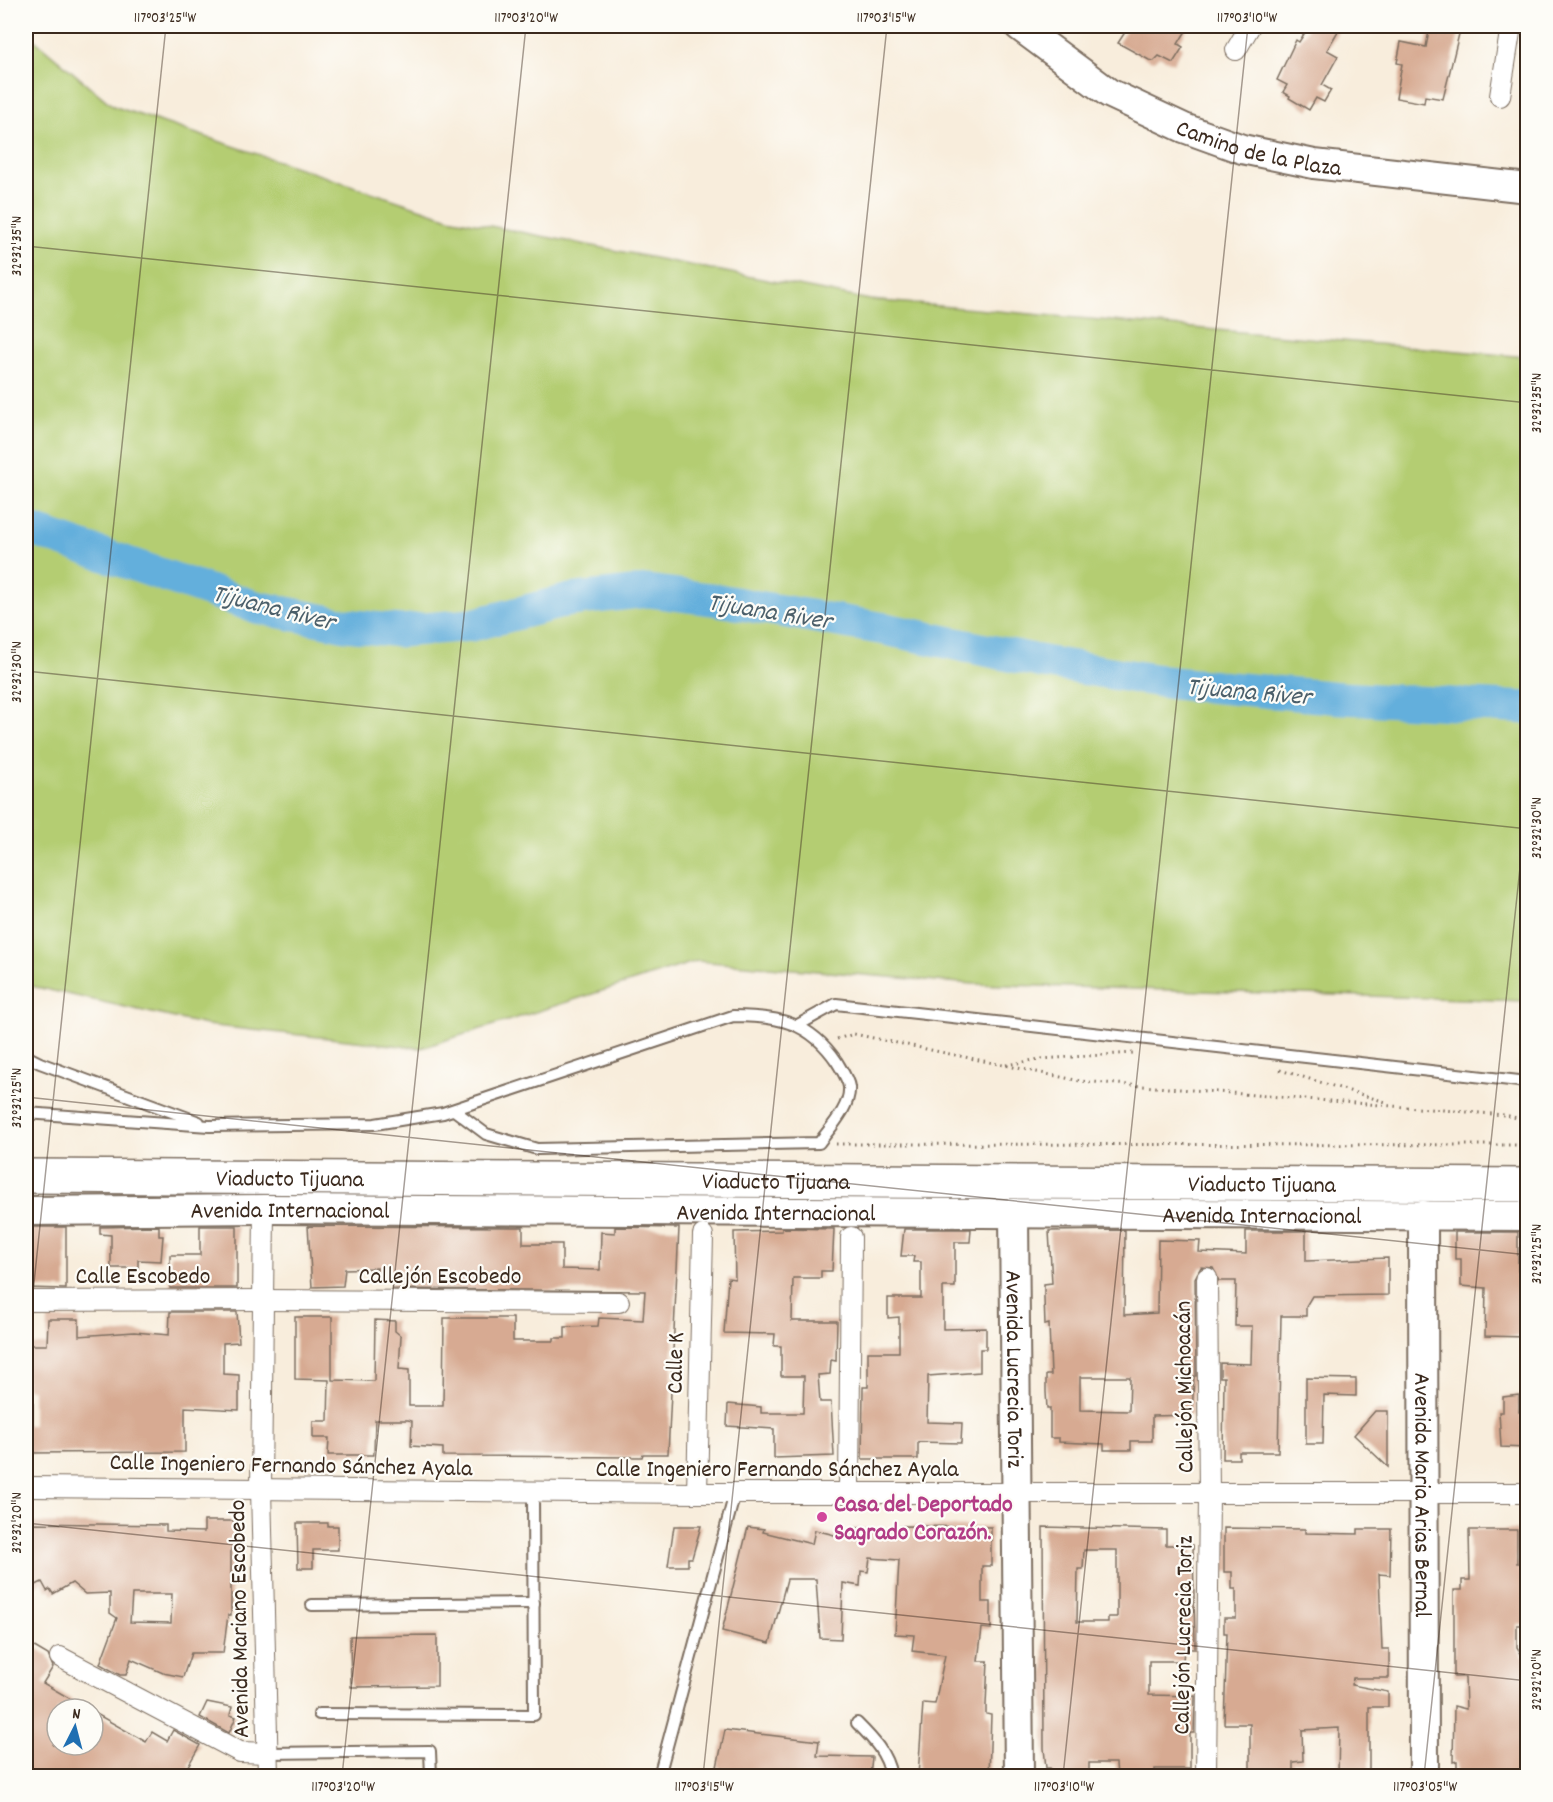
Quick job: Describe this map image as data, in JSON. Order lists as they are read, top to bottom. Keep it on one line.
{"streets":{"highway":["Viaducto Tijuana","Avenida Internacional"],"main road":["Camino de la Plaza","Avenida Lucrecia Toriz","Avenida Maria Arias Bernal"],"street":["Calle Escobedo","Callejón Escobedo","Calle K","Callejón Michoacán","Calle Ingeniero Fernando Sánchez Ayala","Avenida Mariano Escobedo","Callejón Lucrecia Toriz"]},"crossings":[["Avenida Internacional","Avenida Lucrecia Toriz"],["Avenida Internacional","Avenida Maria Arias Bernal"],["Avenida Internacional","Avenida Mariano Escobedo"],["Calle Escobedo","Callejón Escobedo"],["Calle Escobedo","Avenida Mariano Escobedo"],["Callejón Escobedo","Avenida Mariano Escobedo"],["Calle K","Calle Ingeniero Fernando Sánchez Ayala"],["Avenida Lucrecia Toriz","Calle Ingeniero Fernando Sánchez Ayala"],["Callejón Michoacán","Calle Ingeniero Fernando Sánchez Ayala"],["Callejón Michoacán","Callejón Lucrecia Toriz"],["Calle Ingeniero Fernando Sánchez Ayala","Avenida Maria Arias Bernal"],["Calle Ingeniero Fernando Sánchez Ayala","Avenida Mariano Escobedo"],["Calle Ingeniero Fernando Sánchez Ayala","Callejón Lucrecia Toriz"]],"water":["Tijuana River"],"places":["Casa del Deportado Sagrado Corazón."],"north":"top","coordinates":["117°03'25\"W","117°03'20\"W","117°03'15\"W","117°03'10\"W","32°32'35\"N","32°32'30\"N","32°32'25\"N","32°32'20\"N","117°03'05\"W"]}
